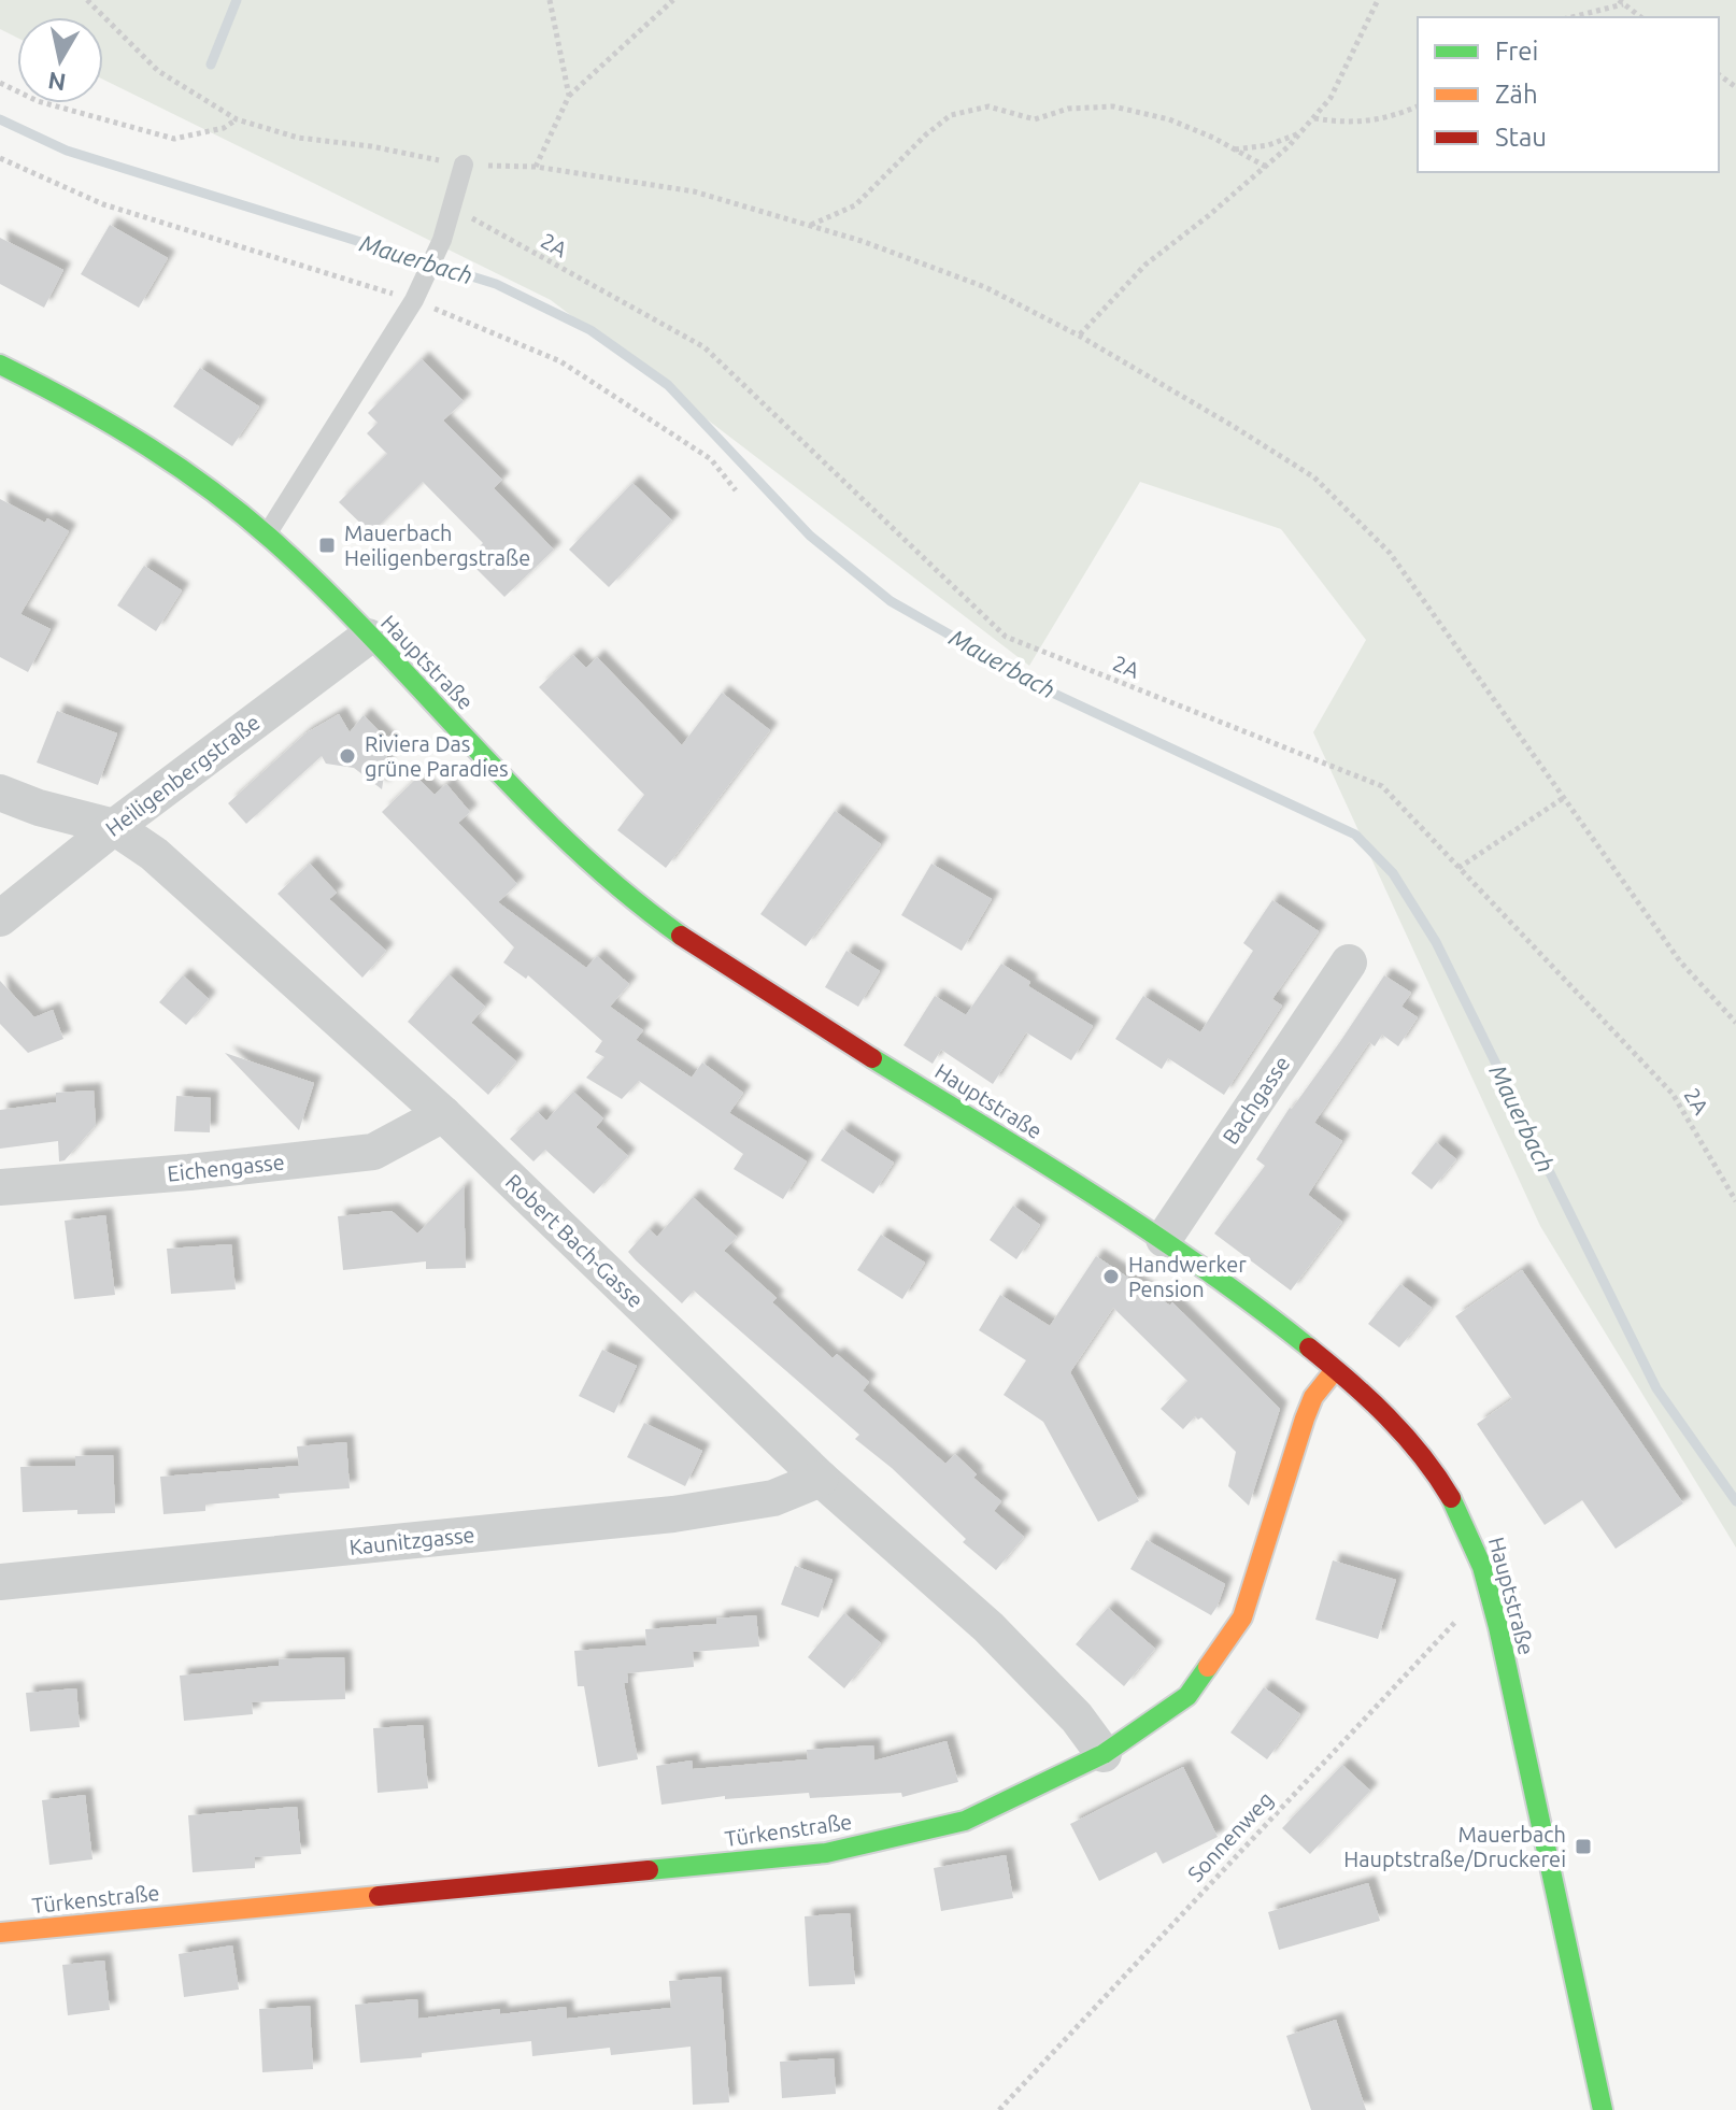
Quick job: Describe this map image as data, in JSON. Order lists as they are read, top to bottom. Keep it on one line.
{"streets":{"main road":["Hauptstraße","Türkenstraße"],"street":["Heiligenbergstraße","Bachgasse","Eichengasse","Robert Bach-Gasse","Kaunitzgasse"],"path":["2A","Sonnenweg"]},"crossings":[["Hauptstraße","Heiligenbergstraße"],["Hauptstraße","Bachgasse"],["Hauptstraße","Türkenstraße"],["Hauptstraße","Sonnenweg"],["Heiligenbergstraße","Robert Bach-Gasse"],["Eichengasse","Robert Bach-Gasse"],["Robert Bach-Gasse","Kaunitzgasse"],["Robert Bach-Gasse","Türkenstraße"]],"water":["Mauerbach"],"places":{"transit":["Mauerbach Heiligenbergstraße","Mauerbach Hauptstraße/Druckerei"],"other":["Riviera Das grüne Paradies","Handwerker Pension"]},"legend":["Frei","Zäh","Stau"],"north":"bottom"}
